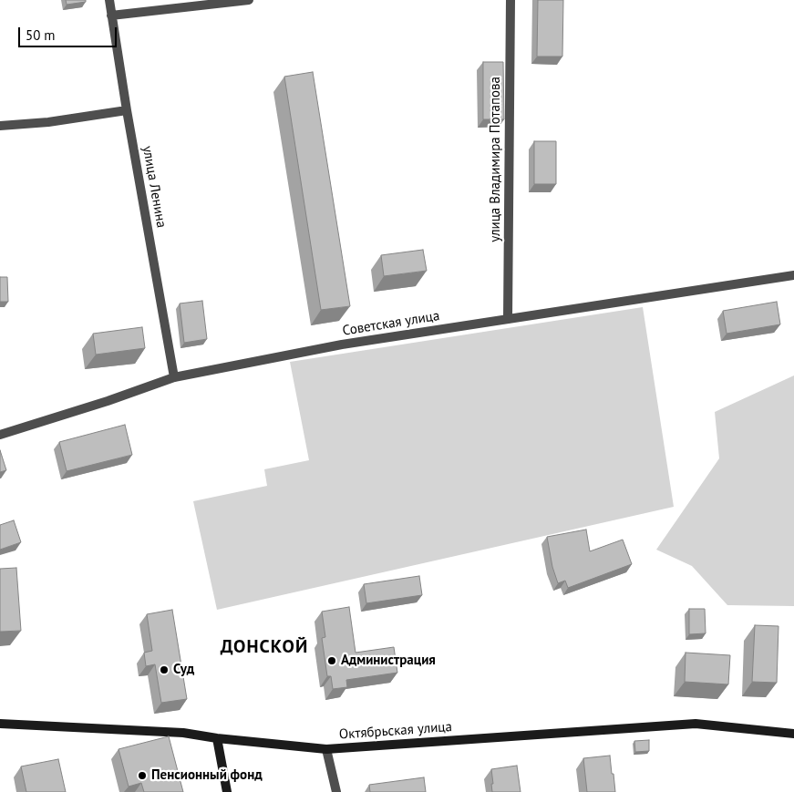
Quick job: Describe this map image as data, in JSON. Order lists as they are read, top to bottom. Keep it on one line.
{"streets":{"main road":["Октябрьская улица"],"street":["улица Владимира Потапова","улица Ленина","Советская улица"]},"crossings":[["улица Владимира Потапова","Советская улица"],["улица Ленина","Советская улица"]],"districts":["ДОНСКОЙ"],"places":["Администрация","Суд","Пенсионный фонд"],"scale_bar":"50 m"}
